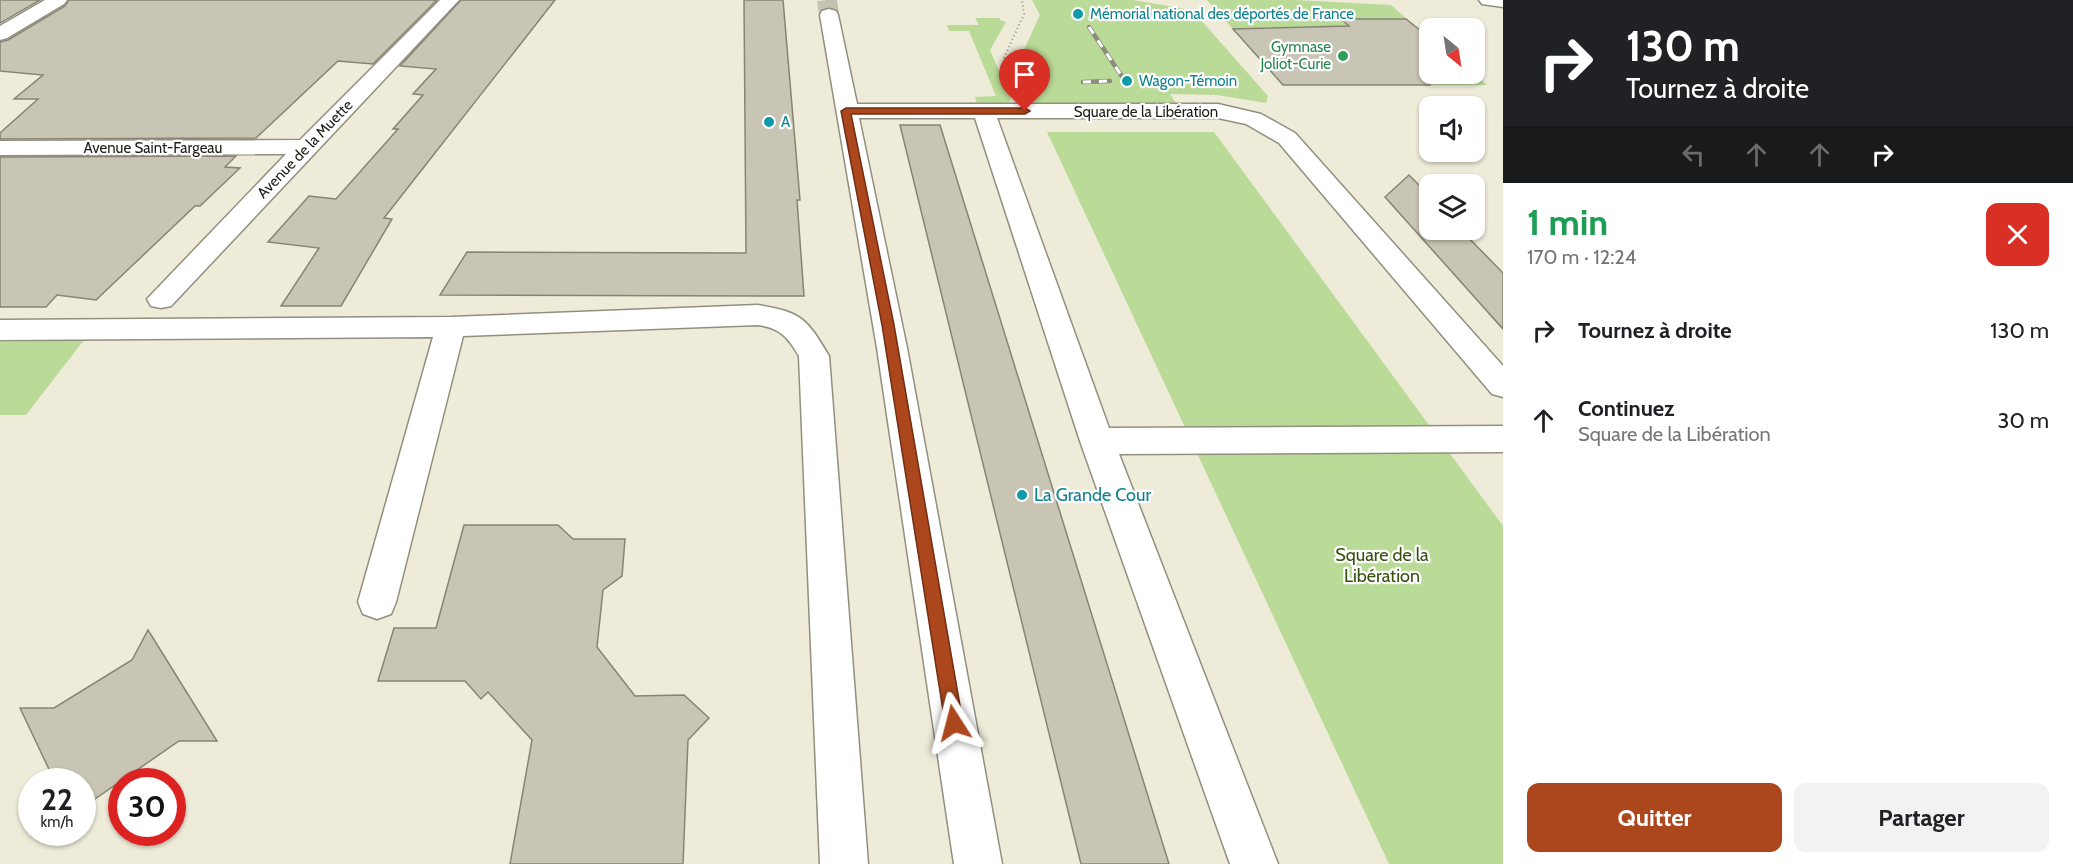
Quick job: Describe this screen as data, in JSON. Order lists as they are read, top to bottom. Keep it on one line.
{"streets":{"street":["Square de la Libération","Avenue Saint-Fargeau","Avenue de la Muette"]},"crossings":[["Avenue Saint-Fargeau","Avenue de la Muette"]],"parks":["Square de la Libération"],"places":["Mémorial national des déportés de France","Gymnase Joliot-Curie","Wagon-Témoin","A","La Grande Cour"],"north":"bottom right","page":{"turn":["130 m","Tournez à droite"],"heading":["1 min","170 m · 12:24"],"list":[{"name":"Tournez à droite","value":"130 m"},{"name":"Continuez","note":"Square de la Libération","value":"30 m"}],"speed":"22 km/h","limit":"30","buttons":["Quitter","Partager"]}}
